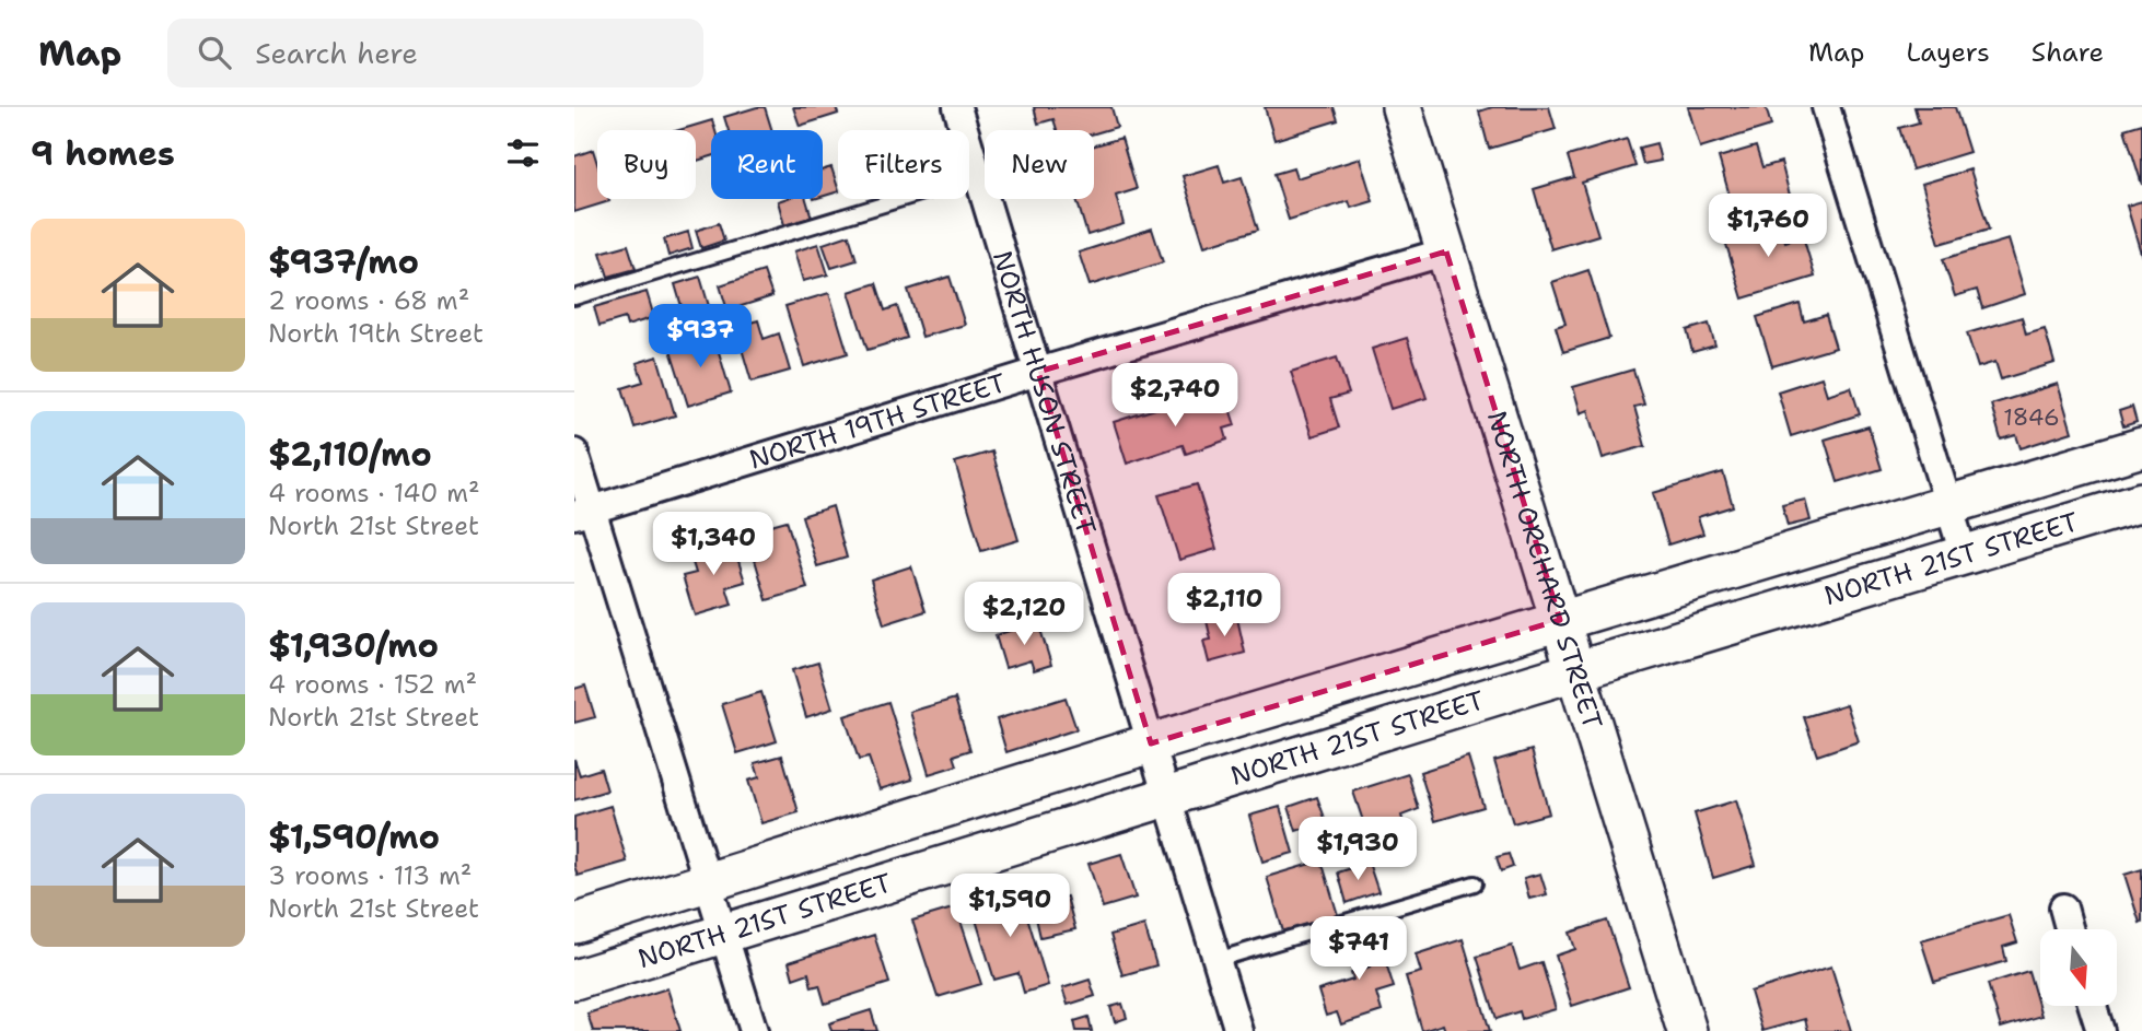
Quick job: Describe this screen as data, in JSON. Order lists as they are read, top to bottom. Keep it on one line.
{"streets":{"main road":["NORTH 21ST STREET","NORTH ORCHARD STREET"],"street":["NORTH HUSON STREET","NORTH 19TH STREET"]},"crossings":[["NORTH HUSON STREET","NORTH 19TH STREET"],["NORTH HUSON STREET","NORTH 21ST STREET"],["NORTH 19TH STREET","NORTH ORCHARD STREET"],["NORTH 21ST STREET","NORTH ORCHARD STREET"]],"house_numbers":["1846"],"north":"bottom","page":{"header":"Map","search":"Search here","nav":["Map","Layers","Share"],"heading":"9 homes","chip":["Buy","Rent","Filters","New"],"price":["$1,760","$937","$2,740","$1,340","$2,110","$2,120","$1,930","$1,590","$741"],"list":[{"name":"$937/mo","note":"2 rooms · 68 m² · North 19th Street"},{"name":"$2,110/mo","note":"4 rooms · 140 m² · North 21st Street"},{"name":"$1,930/mo","note":"4 rooms · 152 m² · North 21st Street"},{"name":"$1,590/mo","note":"3 rooms · 113 m² · North 21st Street"}]}}
